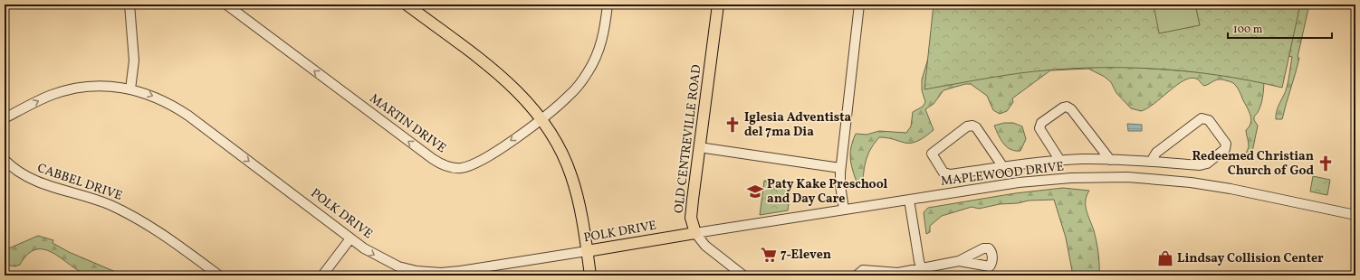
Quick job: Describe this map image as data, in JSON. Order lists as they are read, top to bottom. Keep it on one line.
{"streets":{"main road":["OLD CENTREVILLE ROAD","POLK DRIVE"],"street":["MARTIN DRIVE","MAPLEWOOD DRIVE","CABBEL DRIVE"]},"crossings":[["OLD CENTREVILLE ROAD","MAPLEWOOD DRIVE"],["OLD CENTREVILLE ROAD","POLK DRIVE"],["MAPLEWOOD DRIVE","POLK DRIVE"]],"one_way":["MARTIN DRIVE","POLK DRIVE"],"places":{"church":["Iglesia Adventista del 7ma Dia","Redeemed Christian Church of God"],"school or university":["Paty Kake Preschool and Day Care"],"supermarket":["7-Eleven"],"shop":["Lindsay Collision Center"]},"scale_bar":"100 m"}
